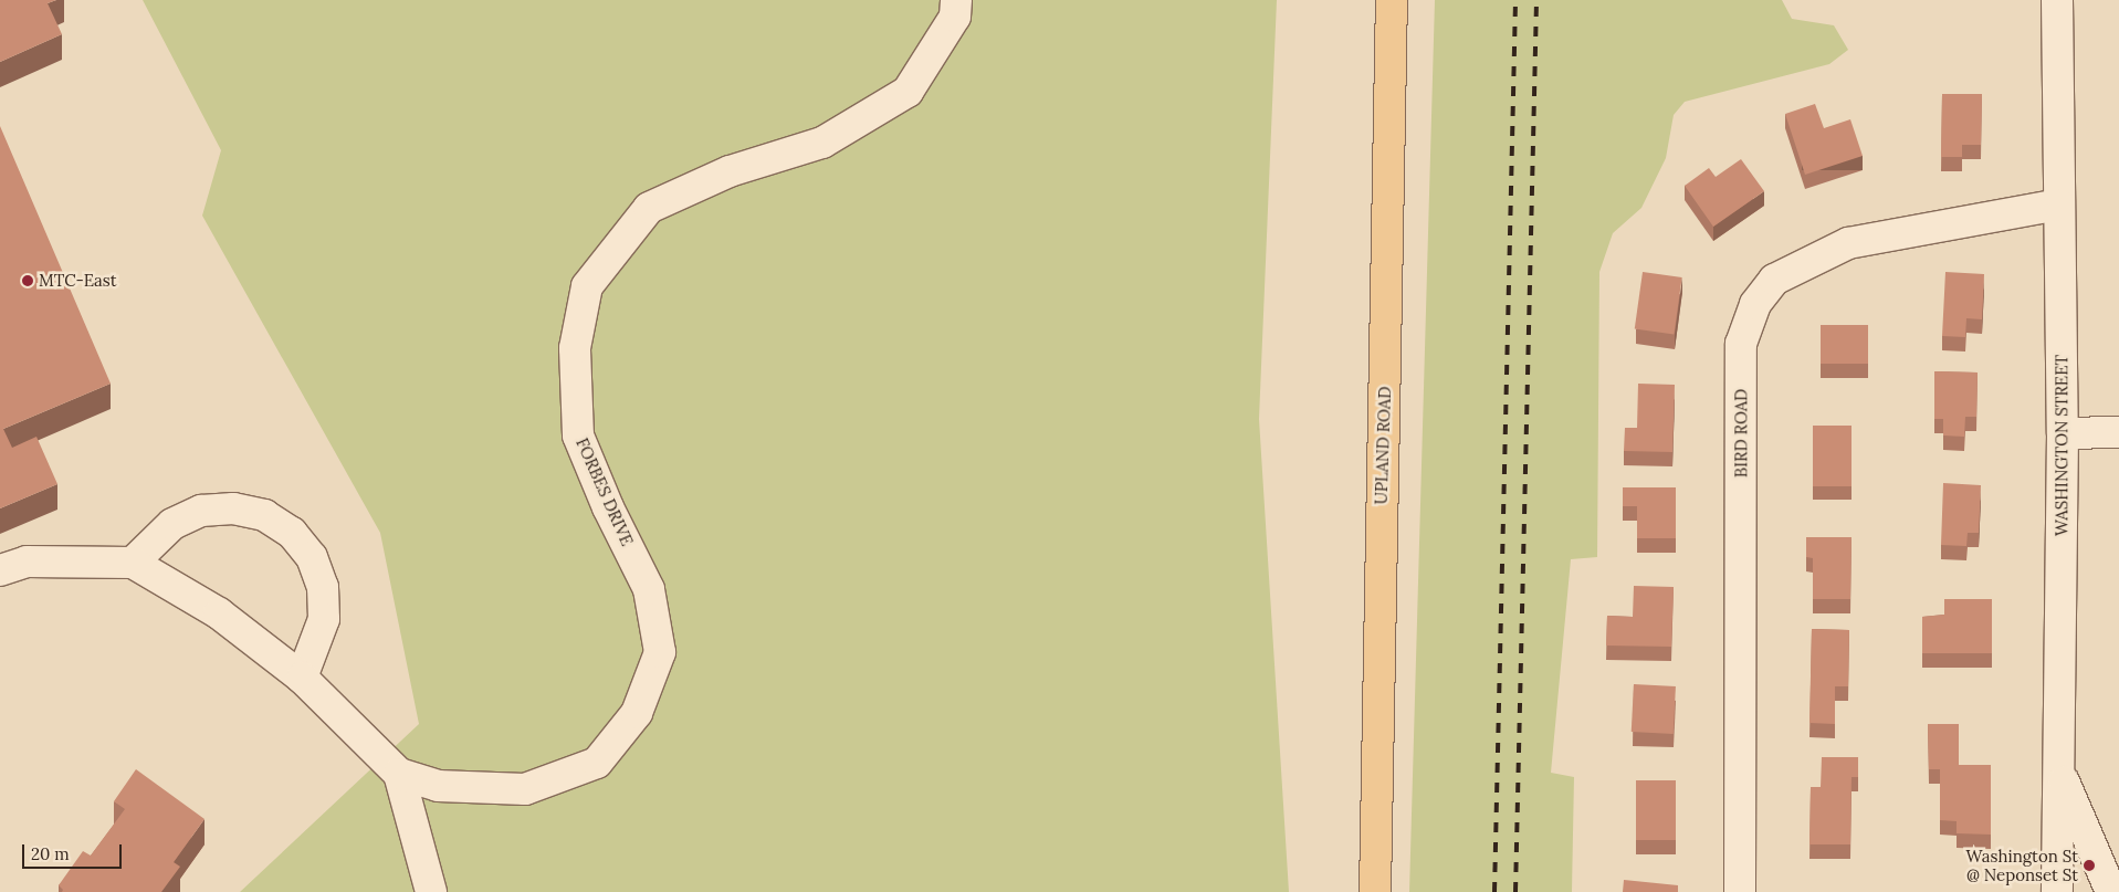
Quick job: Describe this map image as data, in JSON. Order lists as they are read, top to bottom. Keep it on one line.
{"streets":{"main road":["UPLAND ROAD"],"street":["BIRD ROAD","WASHINGTON STREET","FORBES DRIVE"]},"crossings":[["BIRD ROAD","WASHINGTON STREET"]],"places":["MTC-East","Washington St @ Neponset St"],"scale_bar":"20 m"}
